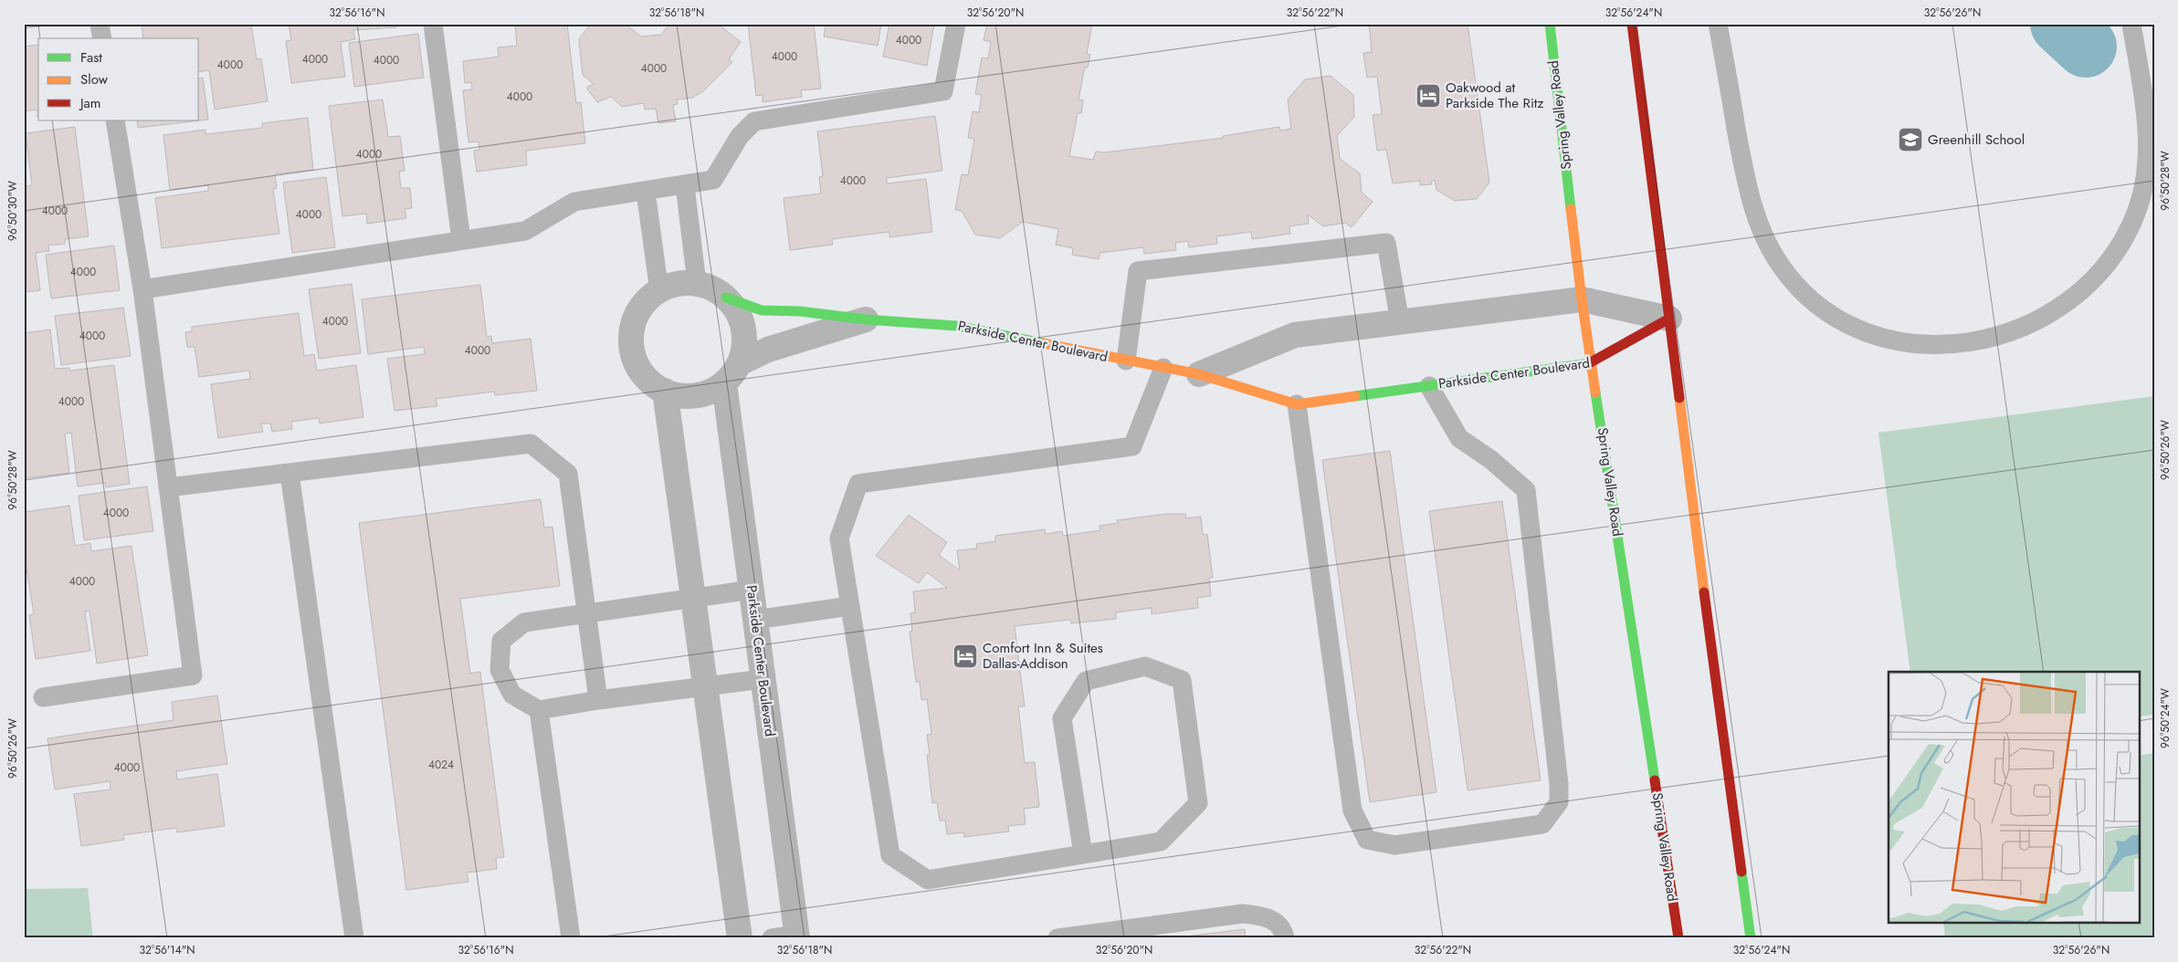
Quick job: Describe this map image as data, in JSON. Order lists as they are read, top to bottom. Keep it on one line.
{"streets":{"main road":["Spring Valley Road","Parkside Center Boulevard"]},"crossings":[["Spring Valley Road","Parkside Center Boulevard"]],"places":{"hotel":["Oakwood at Parkside The Ritz","Comfort Inn & Suites Dallas-Addison"],"school or university":["Greenhill School"]},"house_numbers":["4000","4000","4000","4000","4000","4000","4000","4000","4000","4000","4000","4000","4000","4000","4000","4000","4000","4000","4024","4000"],"legend":["Fast","Slow","Jam"],"coordinates":["32°56'16\"N","32°56'18\"N","32°56'20\"N","32°56'22\"N","32°56'24\"N","32°56'26\"N","96°50'28\"W","96°50'30\"W","96°50'26\"W","96°50'24\"W","32°56'14\"N"]}
